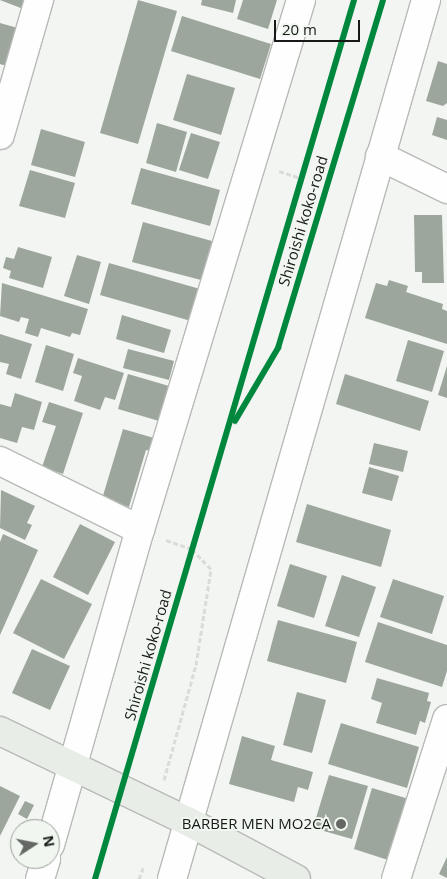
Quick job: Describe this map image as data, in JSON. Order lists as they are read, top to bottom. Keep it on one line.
{"streets":{"cycle path":["Shiroishi koko-road"]},"places":["BARBER MEN MO2CA"],"scale_bar":"20 m","north":"right"}
